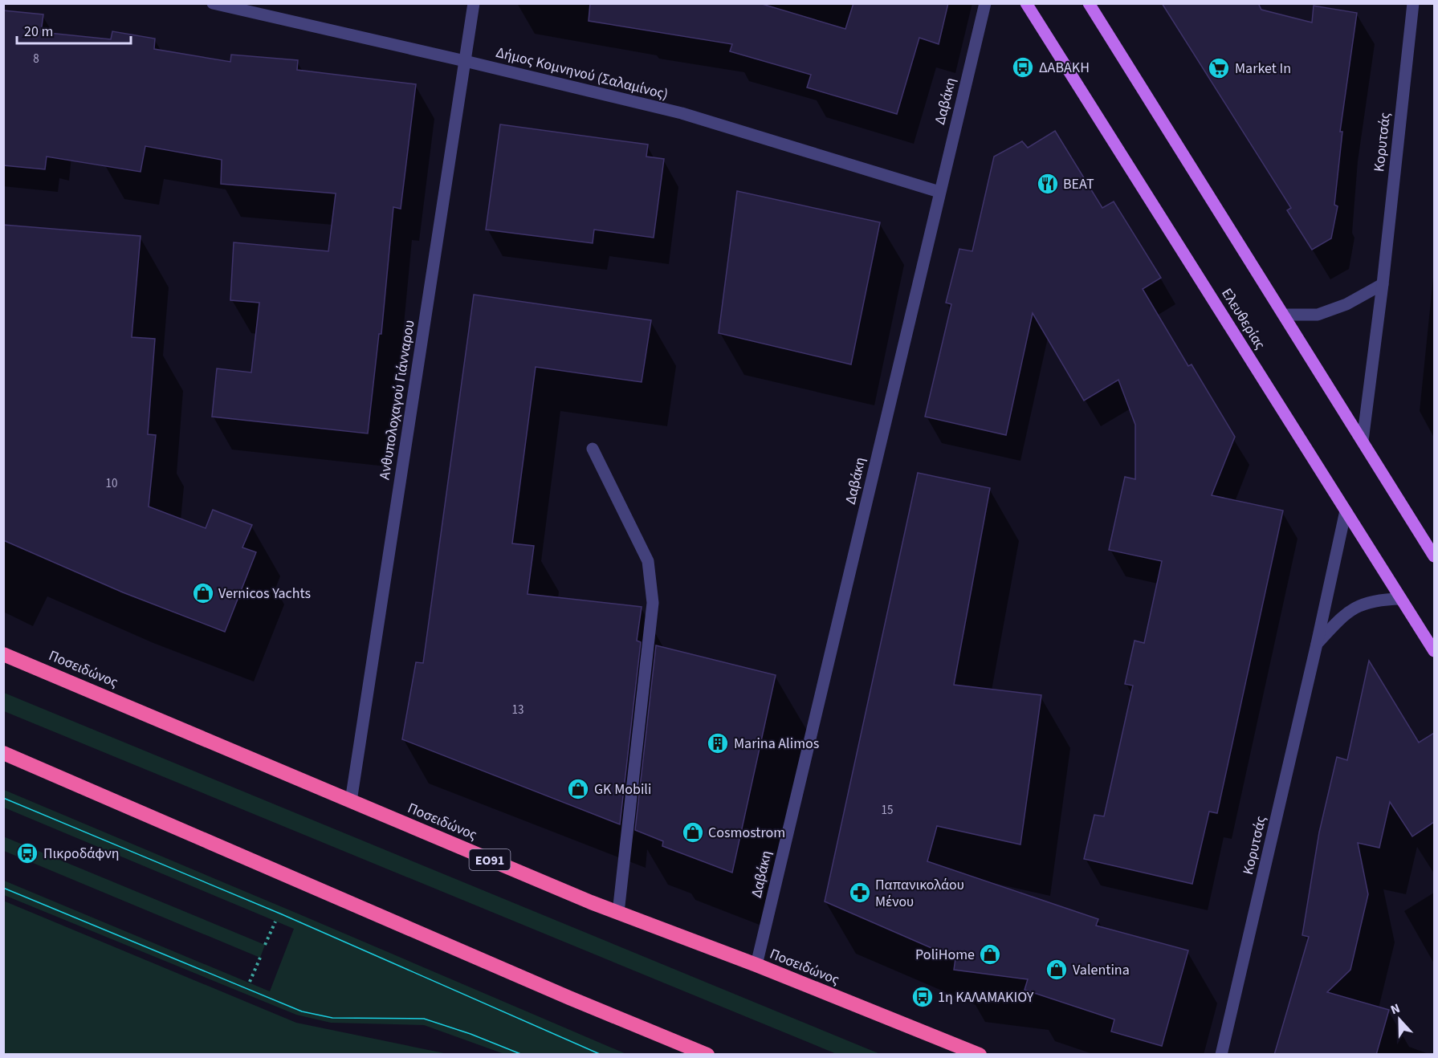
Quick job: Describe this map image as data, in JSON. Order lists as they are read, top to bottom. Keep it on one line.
{"streets":{"highway":["Ποσειδώνος","ΕΟ91"],"main road":["Ελευθερίας"],"street":["Δήμος Κομνηνού (Σαλαμίνος)","Δαβάκη","Κορυτσάς","Ανθυπολοχαγού Γιάνναρου"]},"crossings":[["Δήμος Κομνηνού (Σαλαμίνος)","Δαβάκη"],["Δήμος Κομνηνού (Σαλαμίνος)","Ανθυπολοχαγού Γιάνναρου"],["Δαβάκη","Ποσειδώνος"],["Κορυτσάς","Ελευθερίας"],["Ανθυπολοχαγού Γιάνναρου","Ποσειδώνος"]],"places":{"bus stop":["ΔΑΒΑΚΗ","Πικροδάφνη","1η ΚΑΛΑΜΑΚΙΟΥ"],"supermarket":["Market In"],"restaurant":["ΒΕΑΤ"],"shop":["Vernicos Yachts","GK Mobili","Cosmostrom","PoliHome","Valentina"],"building":["Marina Alimos"],"pharmacy":["Παπανικολάου Μένου"]},"house_numbers":["8","10","13","15"],"scale_bar":"20 m","north":"top"}
